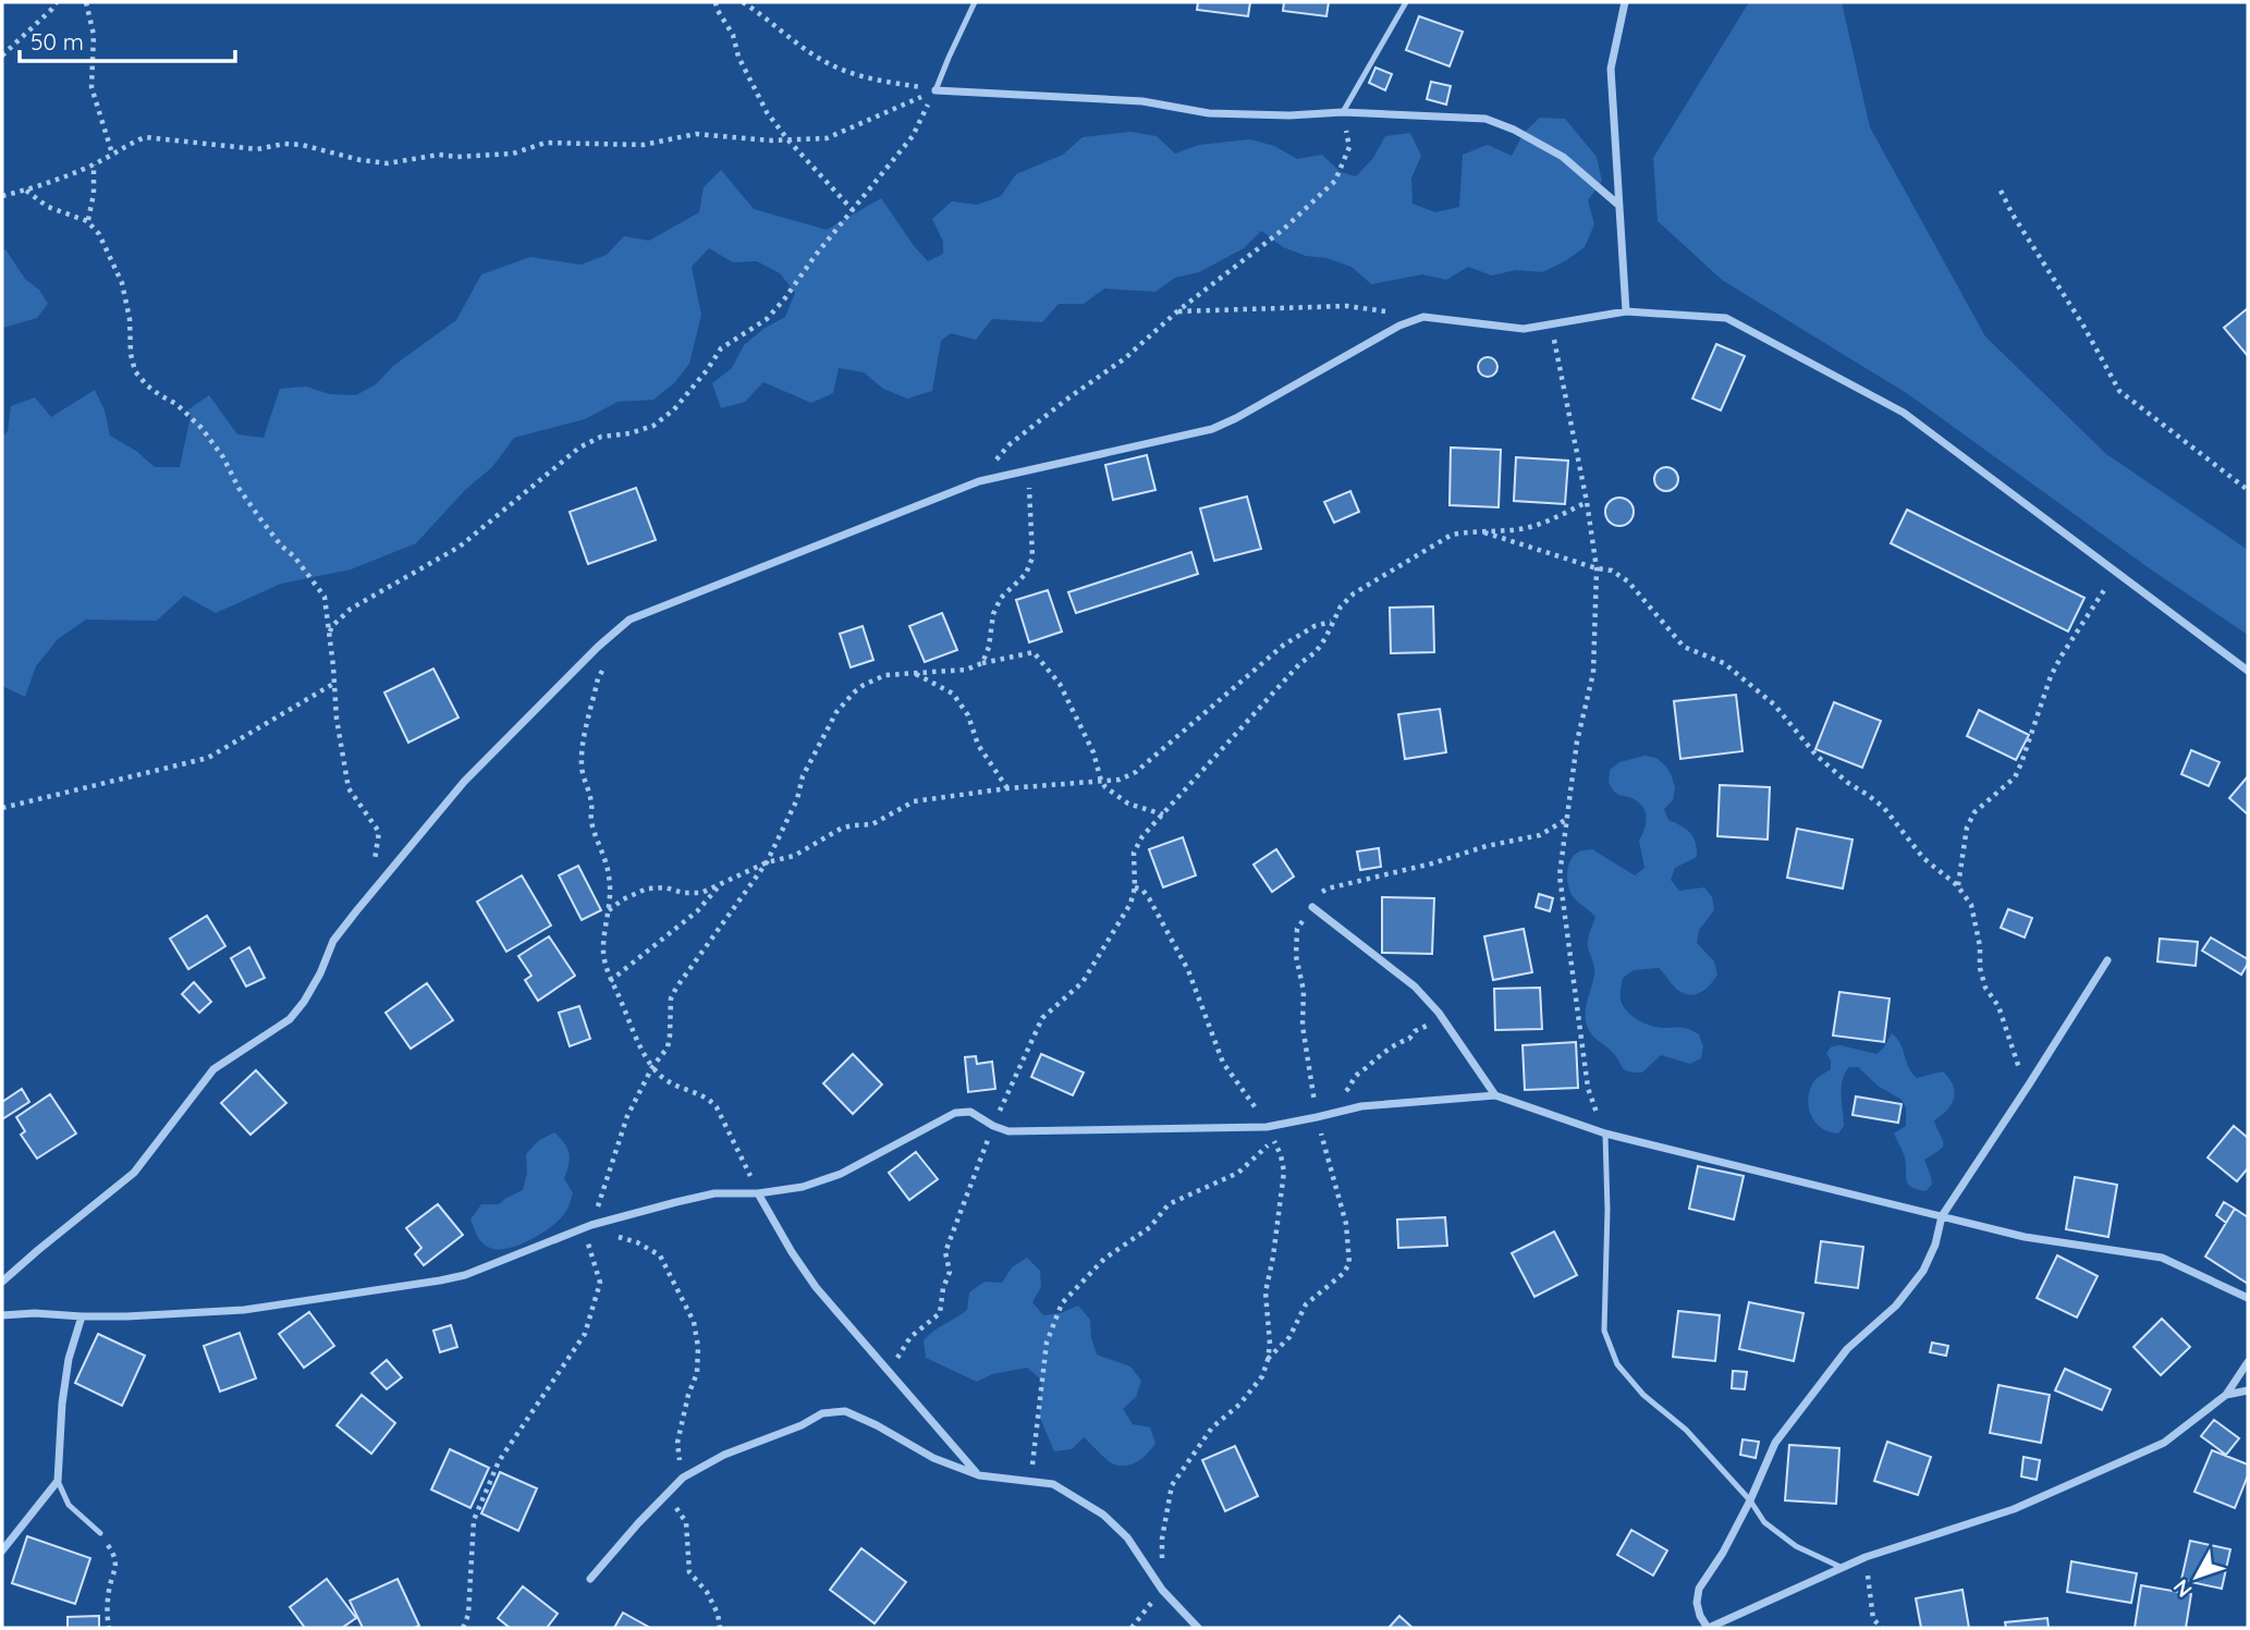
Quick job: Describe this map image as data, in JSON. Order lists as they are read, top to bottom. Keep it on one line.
{"scale_bar":"50 m","north":"bottom left"}
